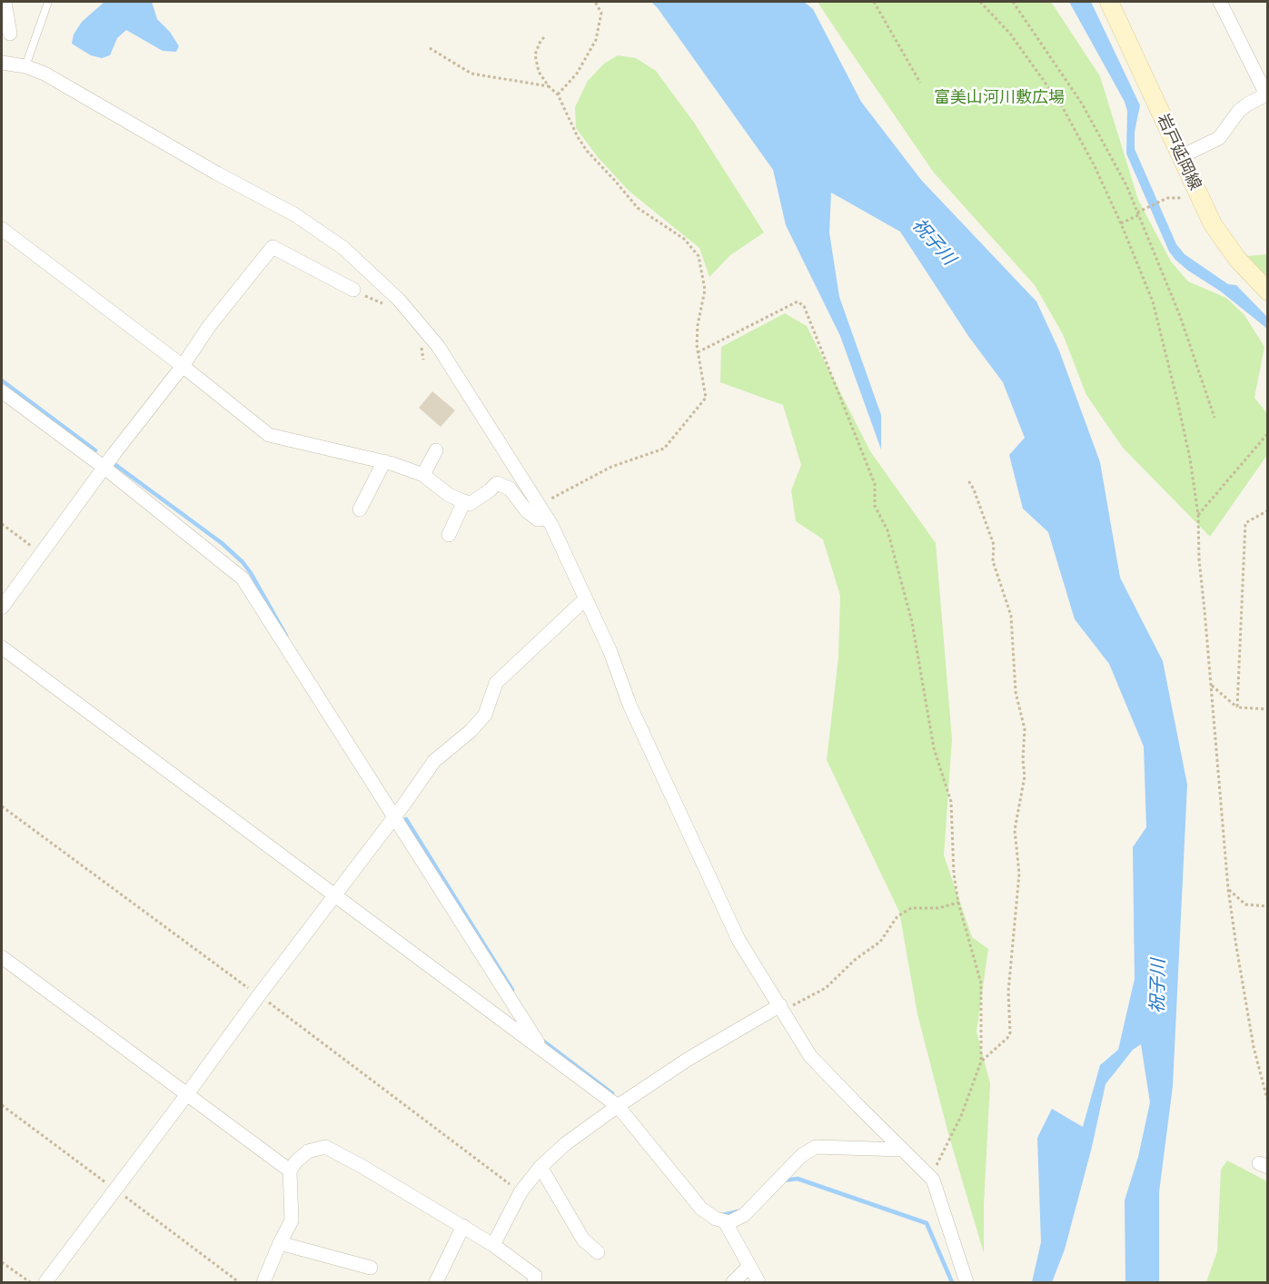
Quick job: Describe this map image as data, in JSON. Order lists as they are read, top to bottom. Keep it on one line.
{"streets":{"main road":["岩戸延岡線"]},"water":["祝子川"],"parks":["富美山河川敷広場"]}
